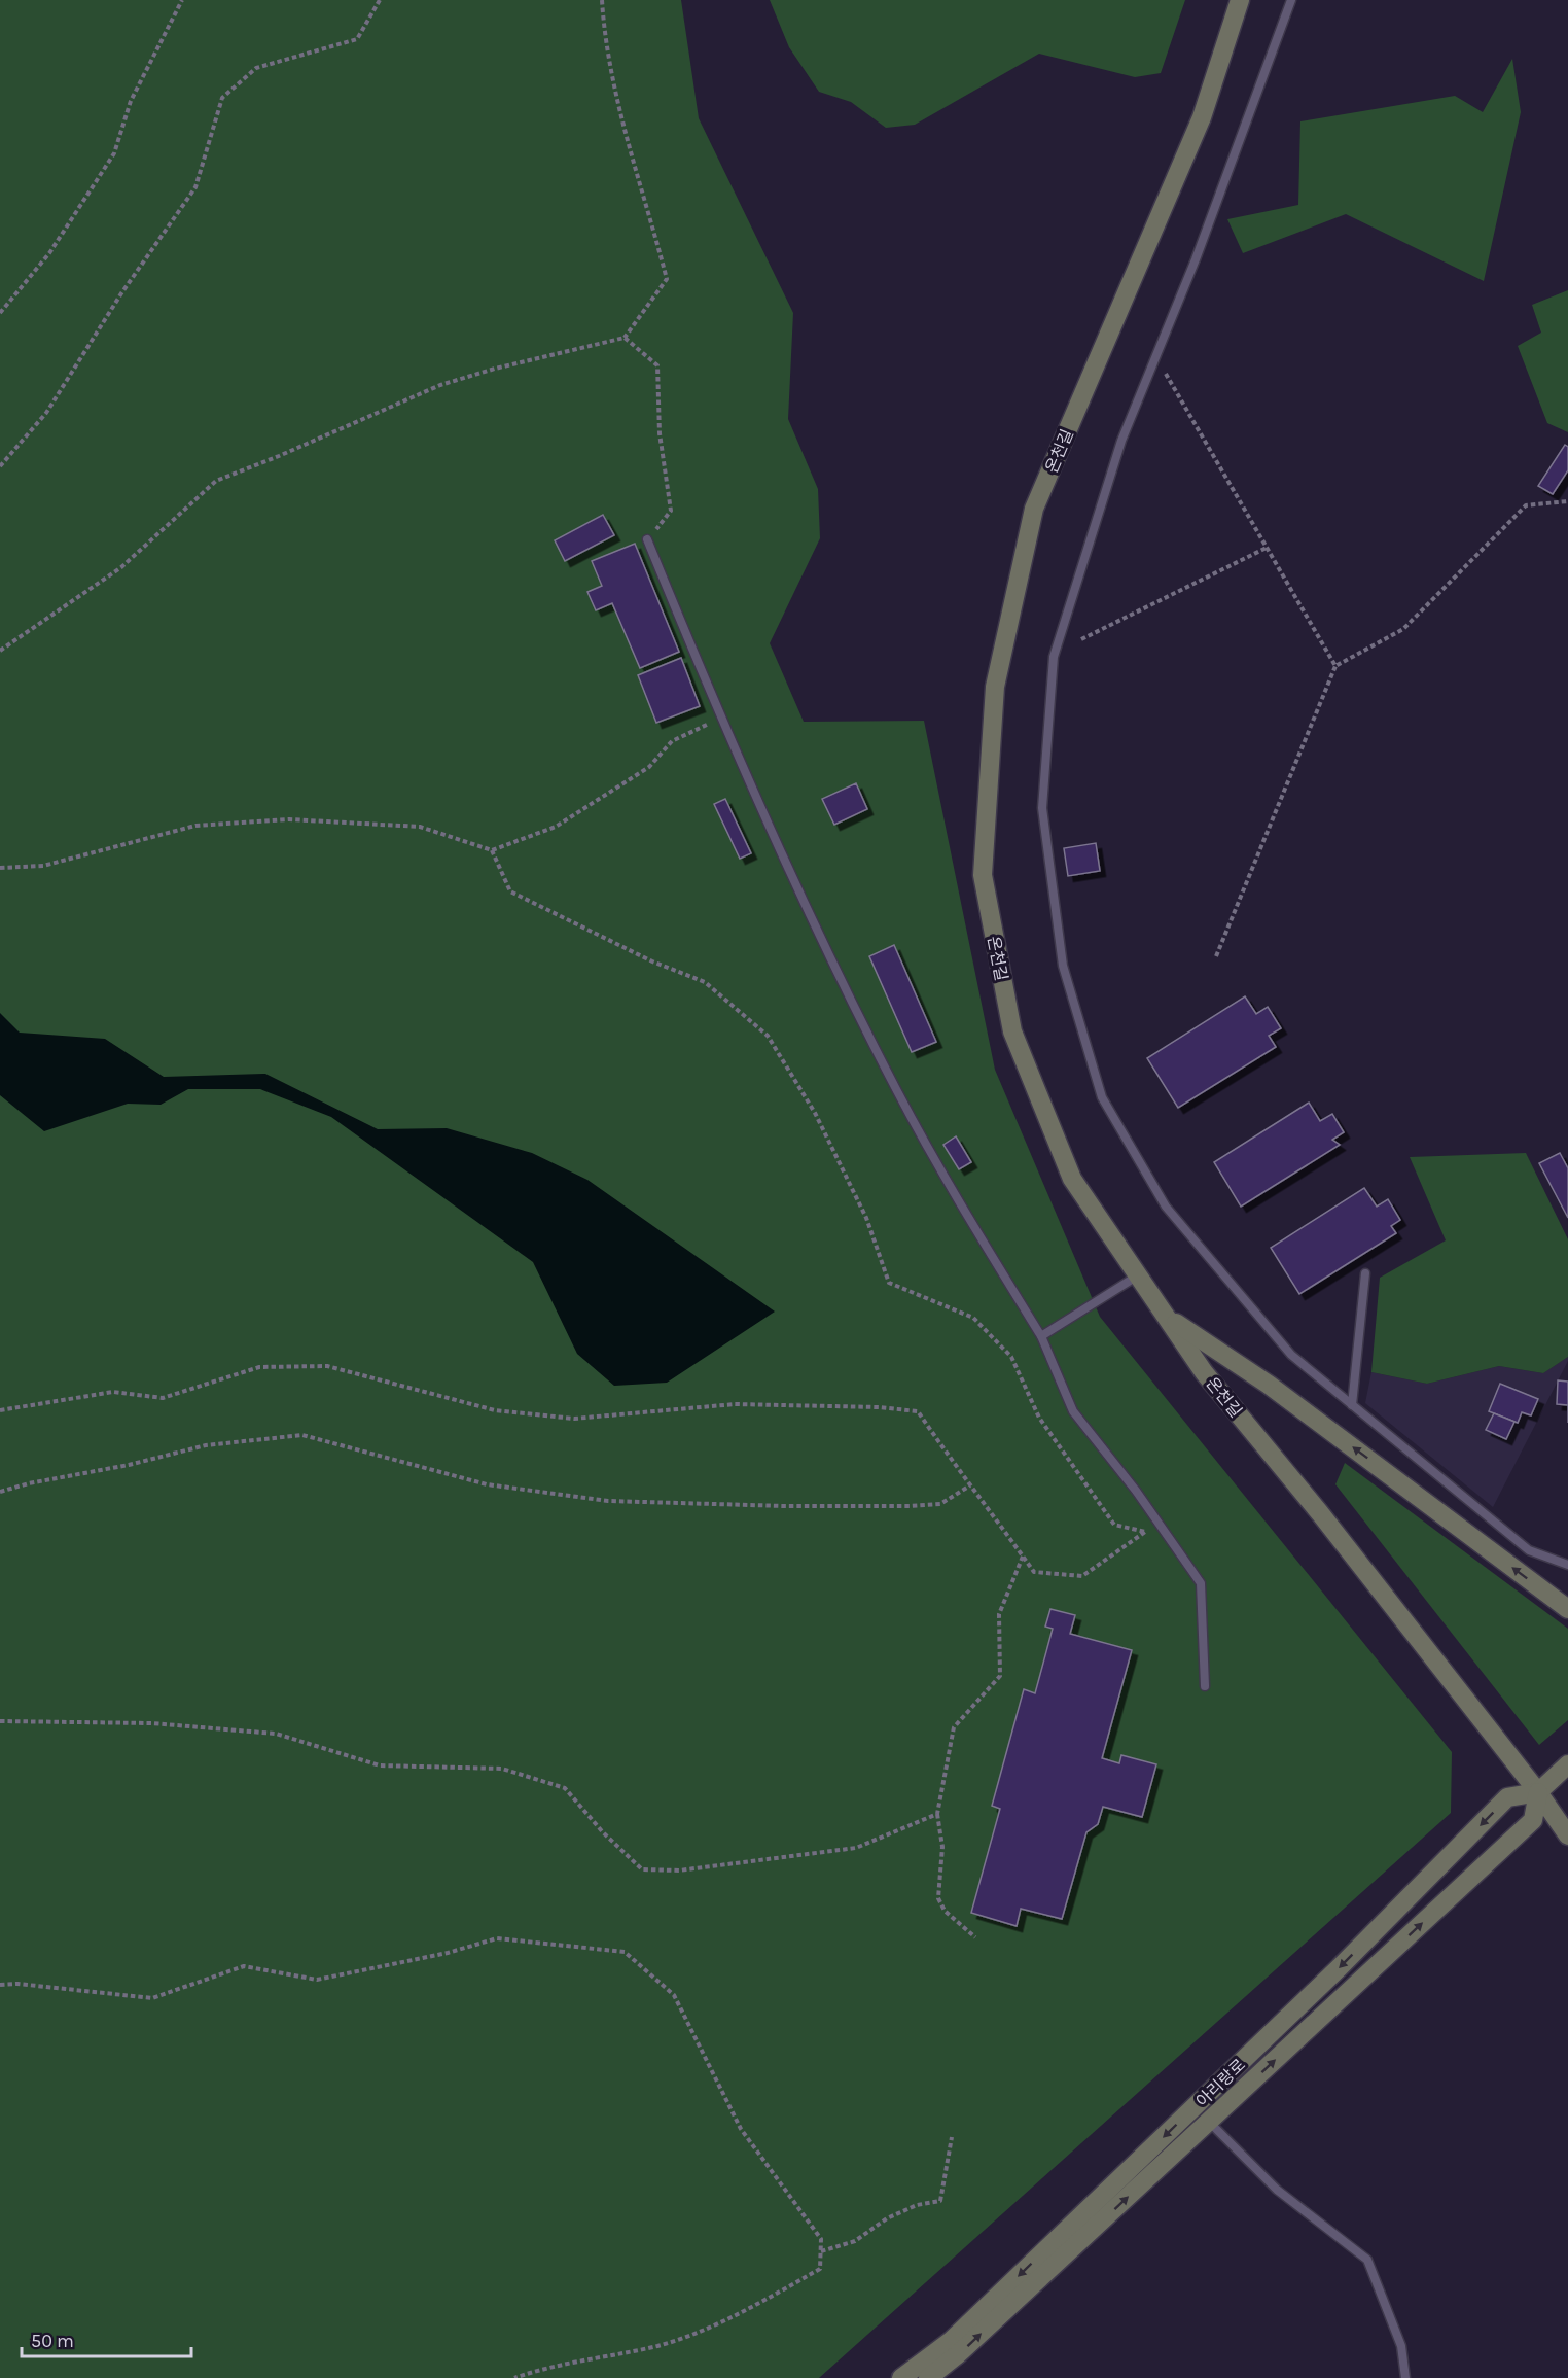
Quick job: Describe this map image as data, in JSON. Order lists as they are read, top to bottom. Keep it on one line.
{"streets":{"main road":["온천길","아리랑로"]},"crossings":[["온천길","아리랑로"]],"scale_bar":"50 m"}
